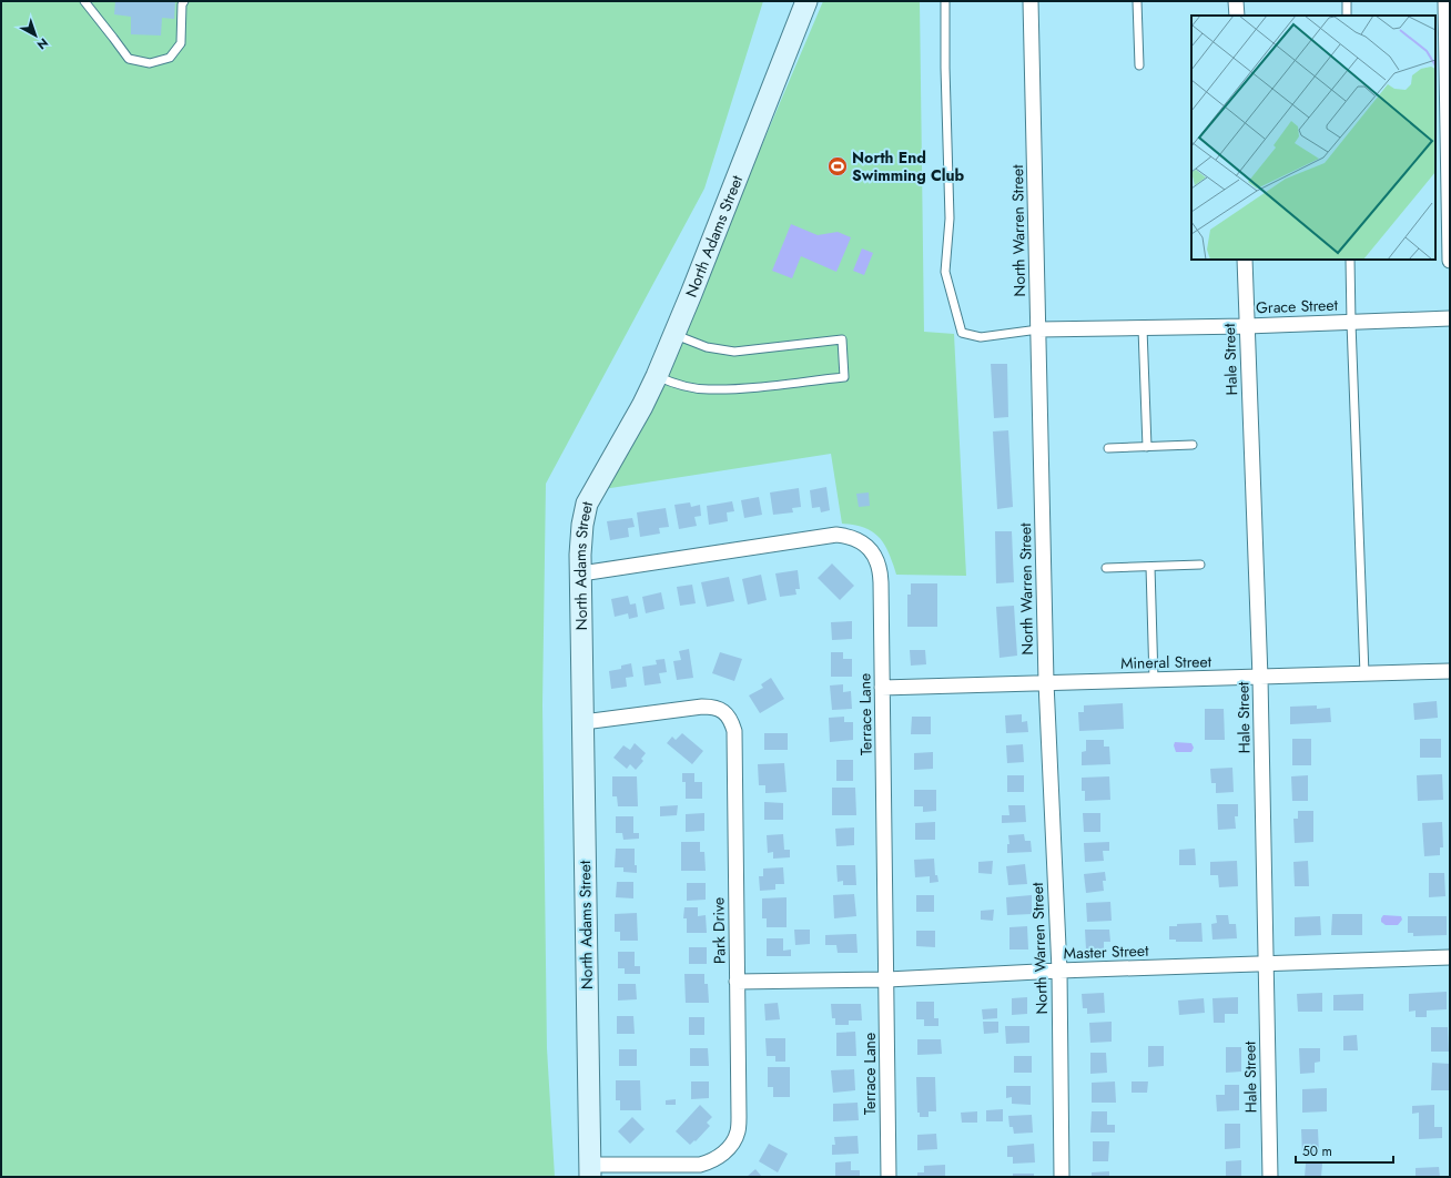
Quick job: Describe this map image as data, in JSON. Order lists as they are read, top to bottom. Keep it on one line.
{"streets":{"street":["North Warren Street","North Adams Street","Grace Street","Hale Street","Mineral Street","Terrace Lane","Park Drive","Master Street"]},"crossings":[["North Warren Street","Grace Street"],["North Warren Street","Mineral Street"],["North Warren Street","Master Street"],["North Adams Street","Terrace Lane"],["North Adams Street","Park Drive"],["Grace Street","Hale Street"],["Hale Street","Mineral Street"],["Hale Street","Master Street"],["Mineral Street","Terrace Lane"],["Terrace Lane","Master Street"],["Park Drive","Master Street"]],"places":{"sports":["North End Swimming Club"]},"scale_bar":"50 m","north":"bottom right"}
